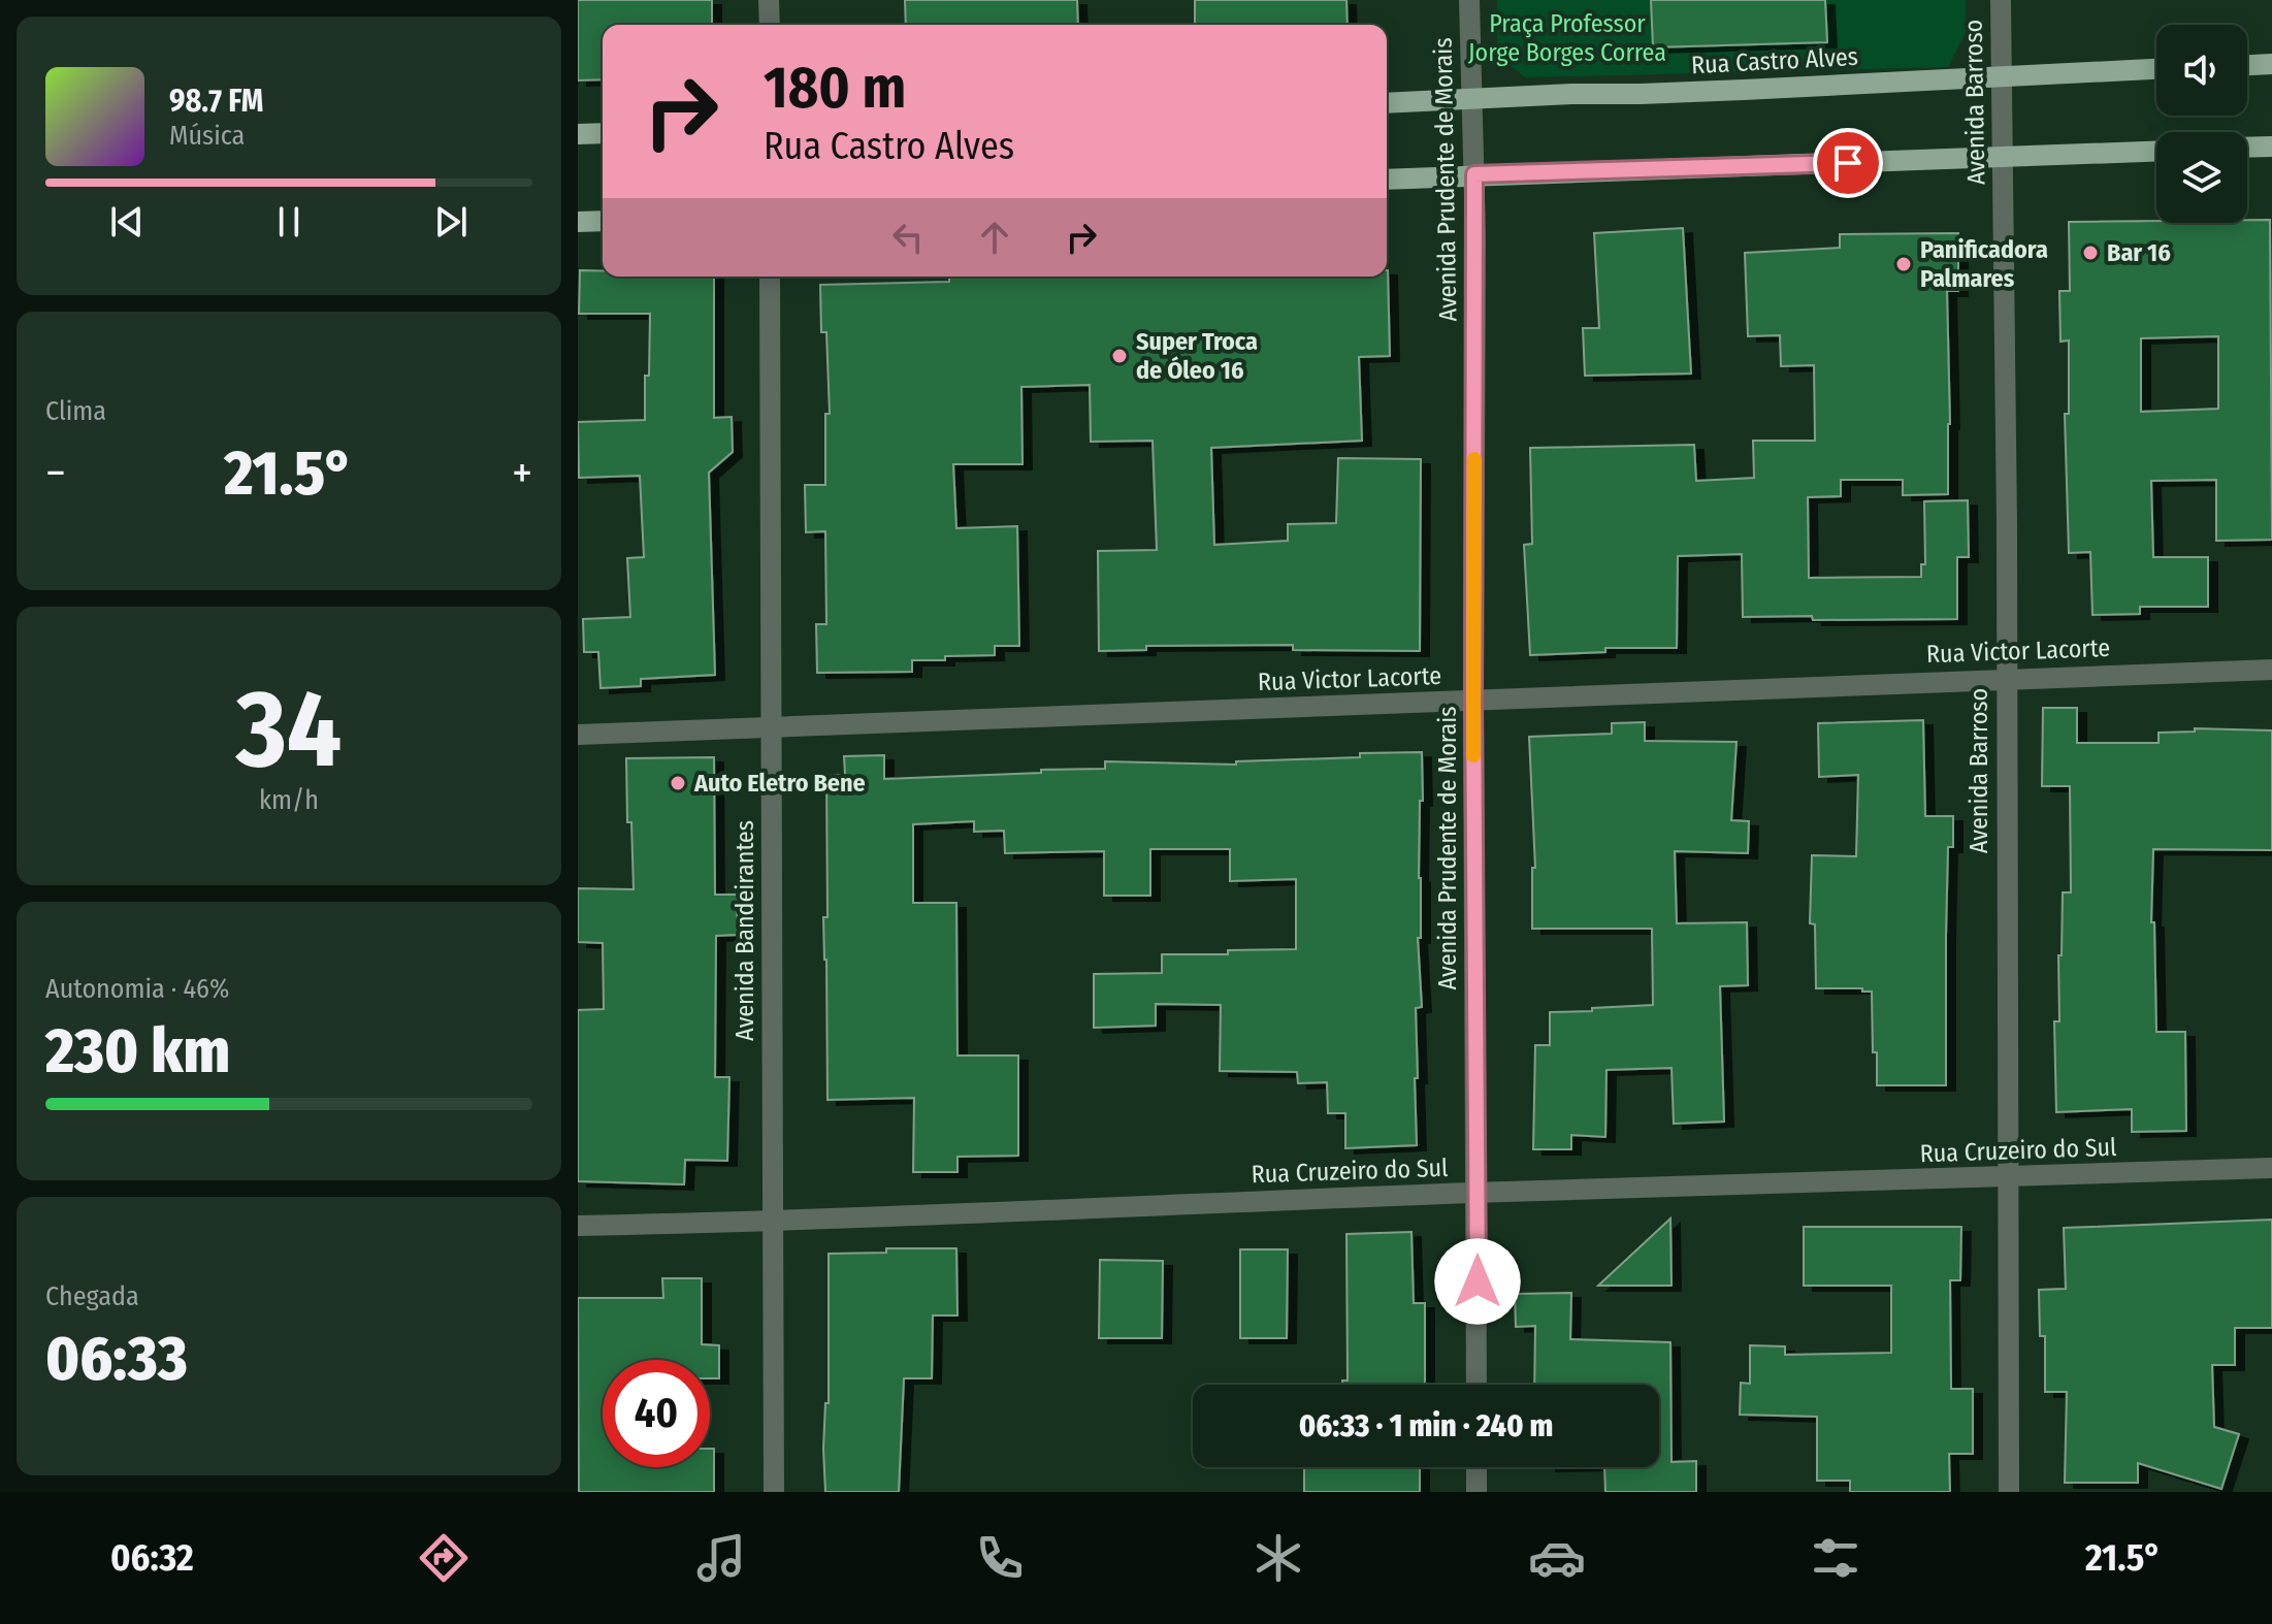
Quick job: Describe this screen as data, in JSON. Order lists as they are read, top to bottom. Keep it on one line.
{"streets":{"main road":["Rua Castro Alves"],"street":["Avenida Barroso","Avenida Prudente de Morais","Rua Victor Lacorte","Avenida Bandeirantes","Rua Cruzeiro do Sul"]},"crossings":[["Rua Castro Alves","Avenida Barroso"],["Rua Castro Alves","Avenida Prudente de Morais"],["Avenida Barroso","Rua Victor Lacorte"],["Avenida Barroso","Rua Cruzeiro do Sul"],["Avenida Prudente de Morais","Rua Victor Lacorte"],["Avenida Prudente de Morais","Rua Cruzeiro do Sul"],["Rua Victor Lacorte","Avenida Bandeirantes"],["Avenida Bandeirantes","Rua Cruzeiro do Sul"]],"parks":["Praça Professor Jorge Borges Correa"],"places":["Bar 16","Panificadora Palmares","Super Troca de Óleo 16","Auto Eletro Bene"],"page":{"turn":["180 m","Rua Castro Alves"],"song":["98.7 FM","Música"],"tile":["Clima",["34","km/h"],["Autonomia · 46%","230 km"],["Chegada","06:33"]],"heat":["−","21.5°","+"],"limit":"40","trip":"06:33 · 1 min · 240 m","tabs":["06:32","21.5°"]}}
